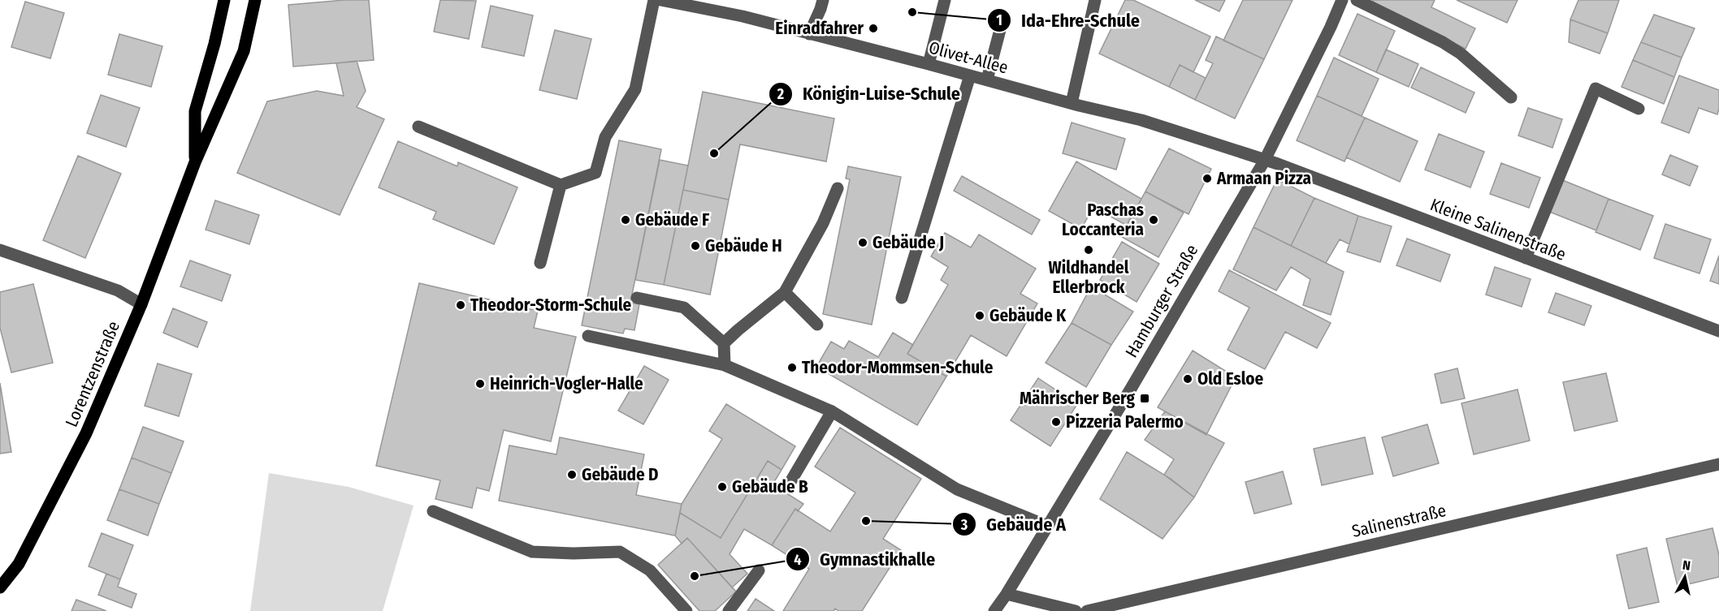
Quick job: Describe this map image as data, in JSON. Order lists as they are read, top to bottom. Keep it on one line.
{"streets":{"main road":["Lorentzenstraße"],"street":["Olivet-Allee","Kleine Salinenstraße","Hamburger Straße","Salinenstraße"]},"crossings":[["Olivet-Allee","Kleine Salinenstraße"],["Olivet-Allee","Hamburger Straße"],["Kleine Salinenstraße","Hamburger Straße"]],"places":{"other":["Ida-Ehre-Schule","Einradfahrer","Königin-Luise-Schule","Armaan Pizza","Gebäude F","Paschas Loccanteria","Gebäude J","Gebäude H","Wildhandel Ellerbrock","Theodor-Storm-Schule","Gebäude K","Theodor-Mommsen-Schule","Old Esloe","Heinrich-Vogler-Halle","Pizzeria Palermo","Gebäude D","Gebäude B","Gebäude A","Gymnastikhalle"],"transit":["Mährischer Berg"]},"north":"top"}
